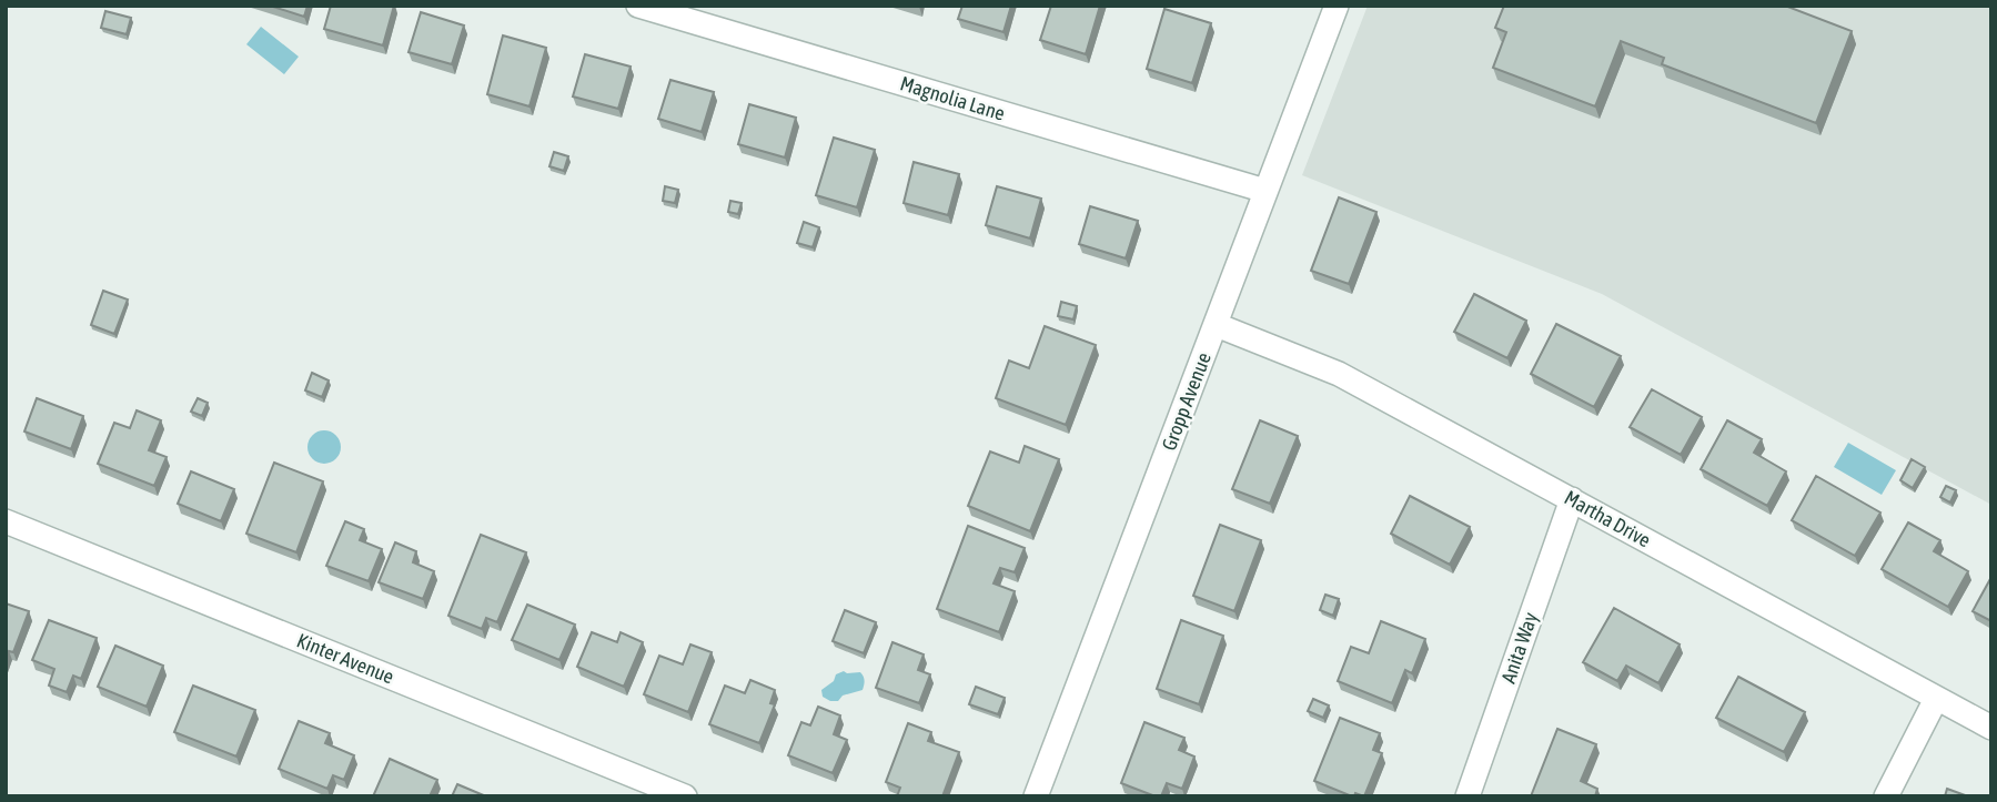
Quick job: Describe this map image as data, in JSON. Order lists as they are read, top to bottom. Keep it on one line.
{"streets":{"street":["Magnolia Lane","Gropp Avenue","Martha Drive","Anita Way","Kinter Avenue"]},"crossings":[["Magnolia Lane","Gropp Avenue"],["Gropp Avenue","Martha Drive"],["Martha Drive","Anita Way"]]}
